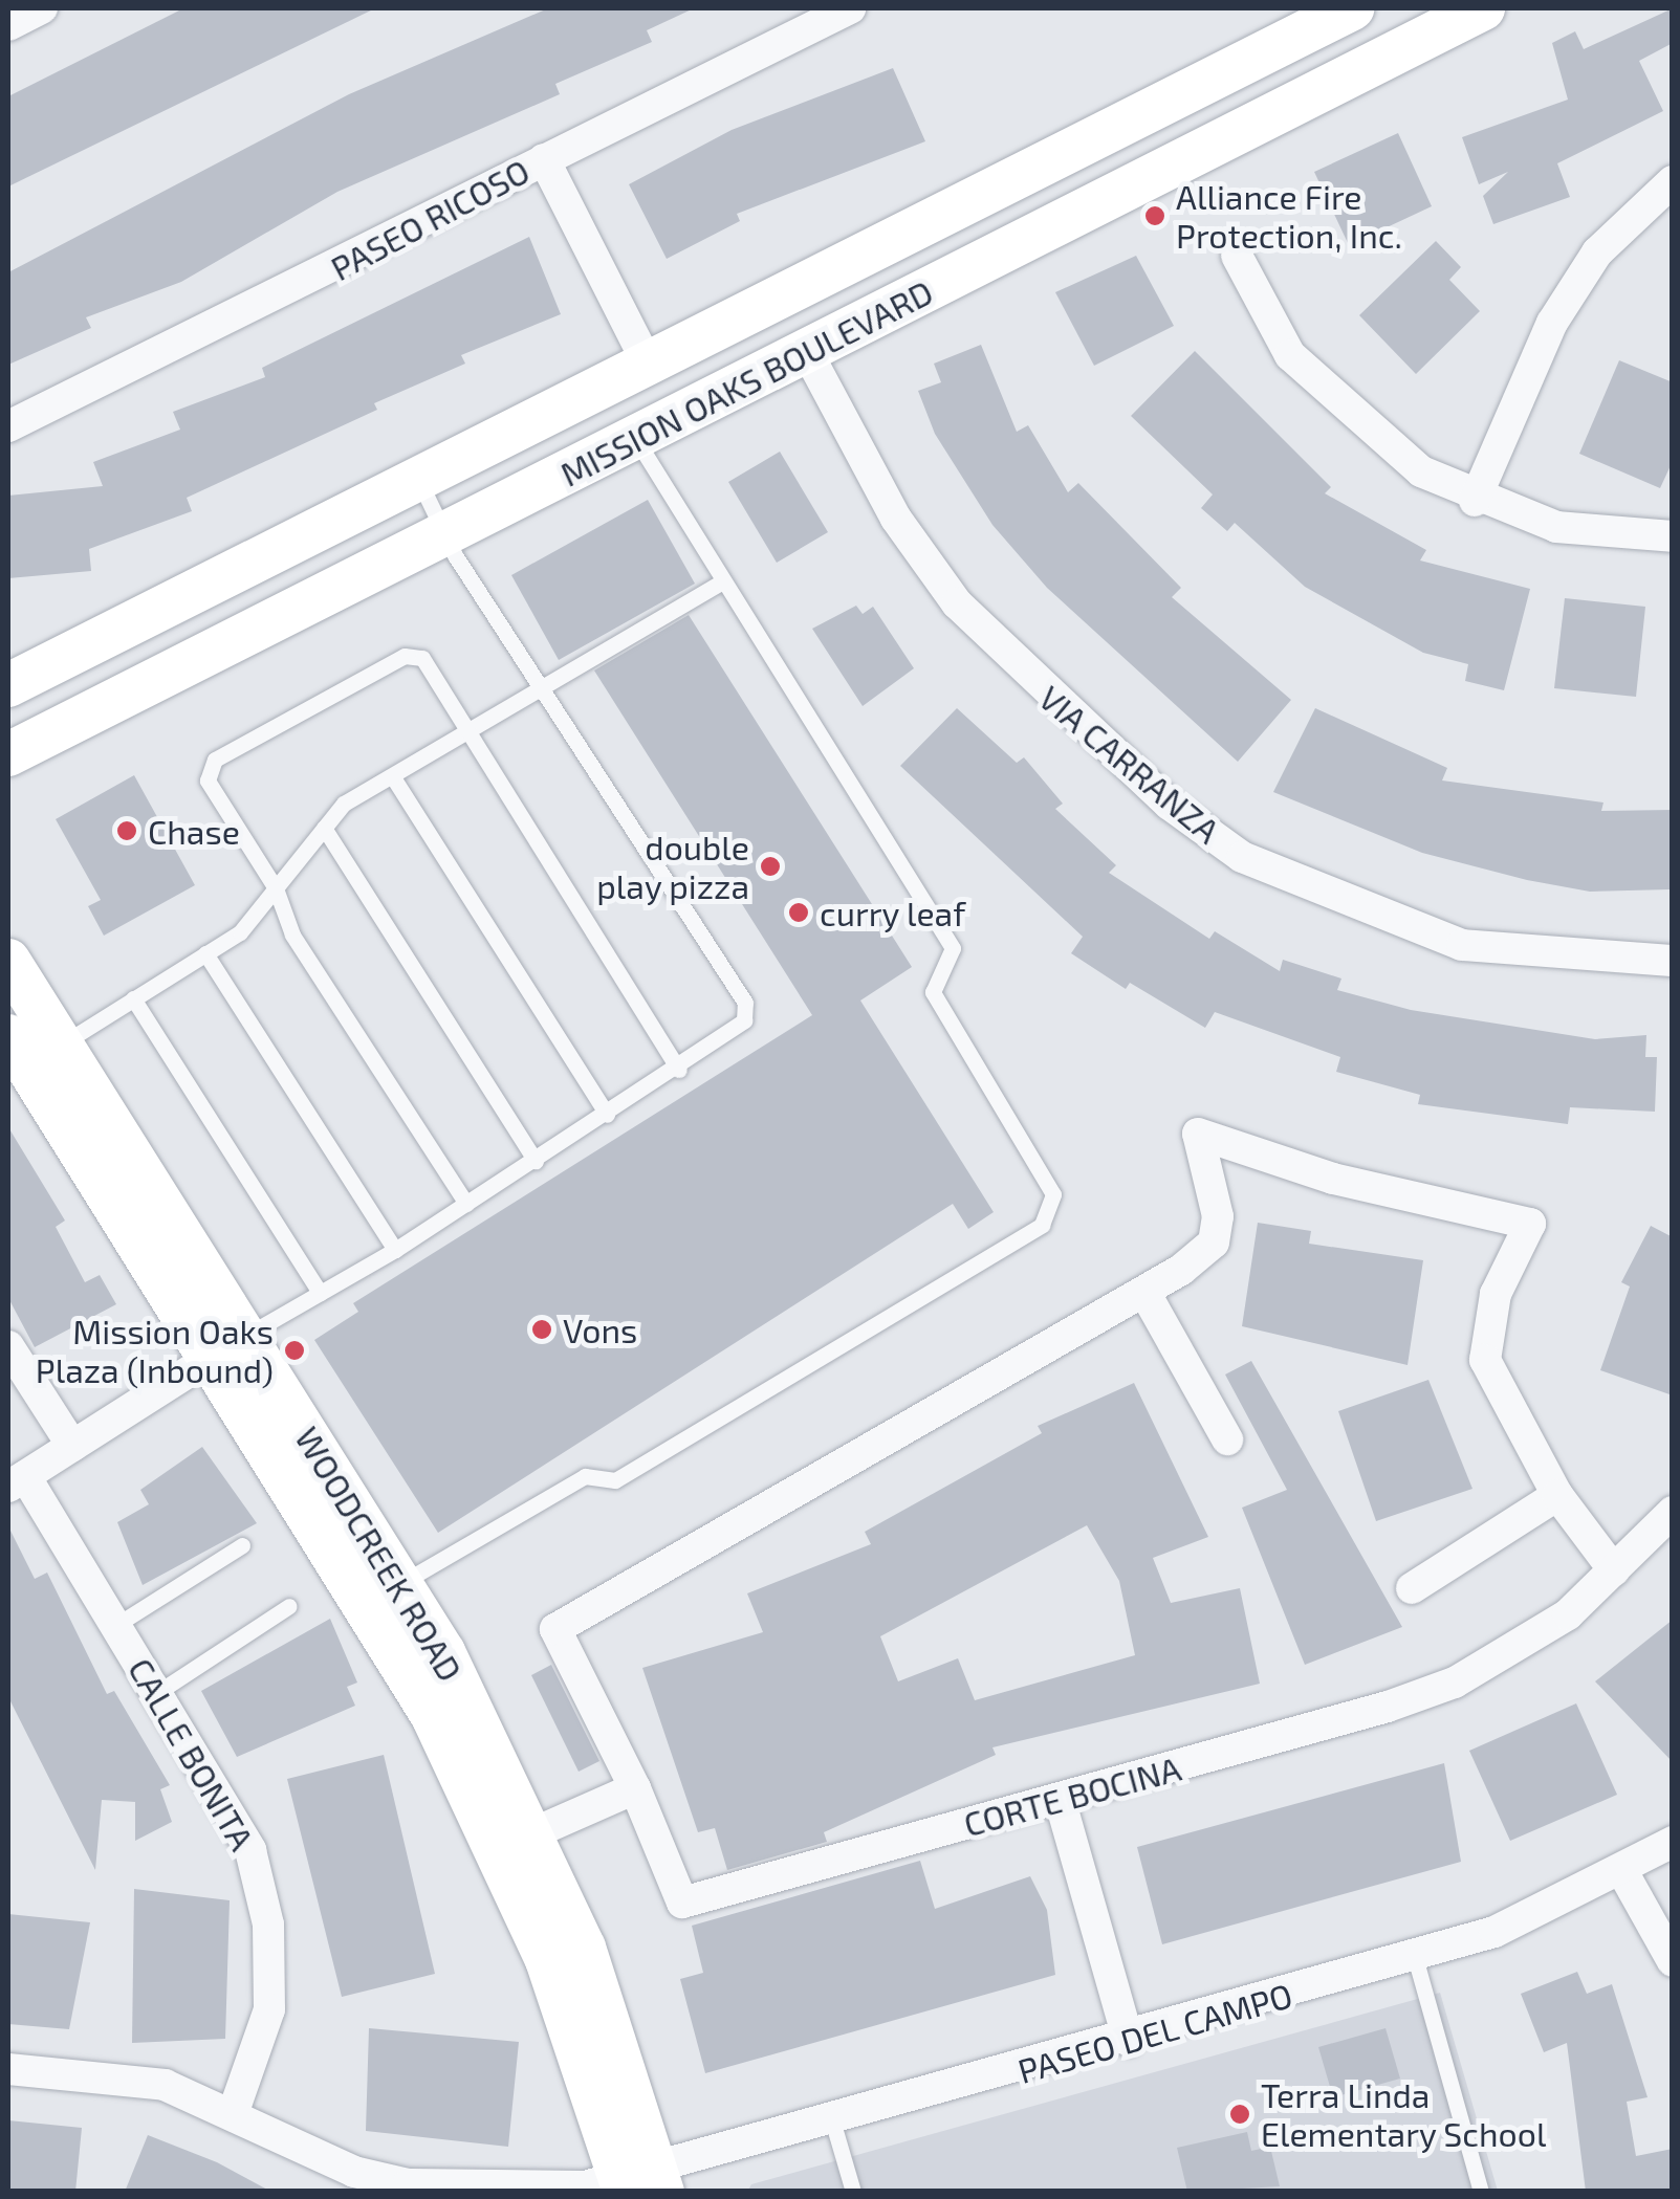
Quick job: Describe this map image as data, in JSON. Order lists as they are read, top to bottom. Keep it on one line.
{"streets":{"main road":["MISSION OAKS BOULEVARD","WOODCREEK ROAD"],"street":["PASEO RICOSO","VIA CARRANZA","CALLE BONITA","CORTE BOCINA","PASEO DEL CAMPO"]},"crossings":[["MISSION OAKS BOULEVARD","VIA CARRANZA"],["WOODCREEK ROAD","PASEO DEL CAMPO"],["CALLE BONITA","PASEO DEL CAMPO"]],"places":["Alliance Fire Protection, Inc.","Chase","double play pizza","curry leaf","Vons","Mission Oaks Plaza (Inbound)","Terra Linda Elementary School"]}
